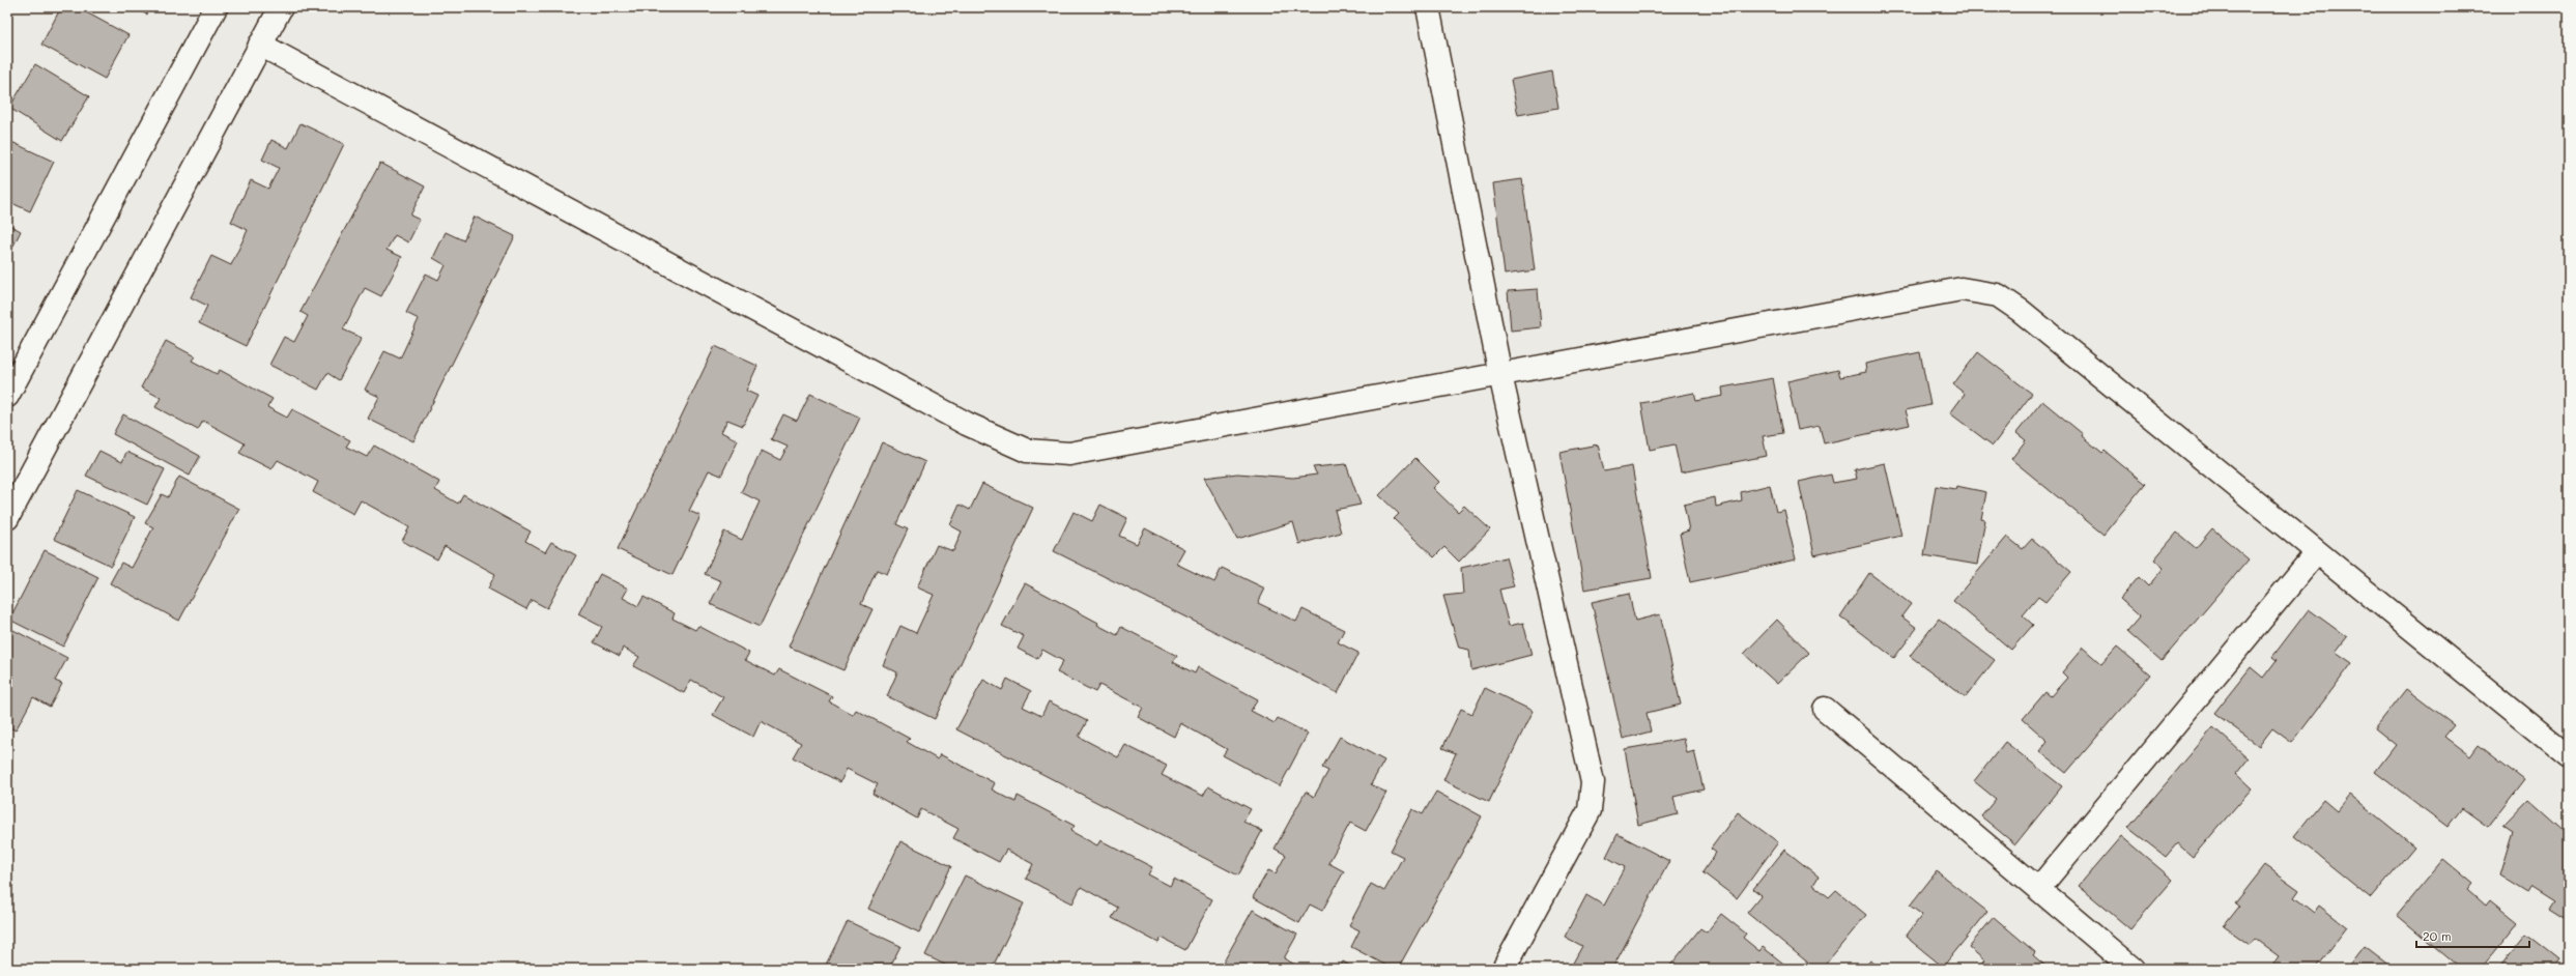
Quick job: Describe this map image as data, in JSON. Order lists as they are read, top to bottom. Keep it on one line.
{"scale_bar":"20 m"}
